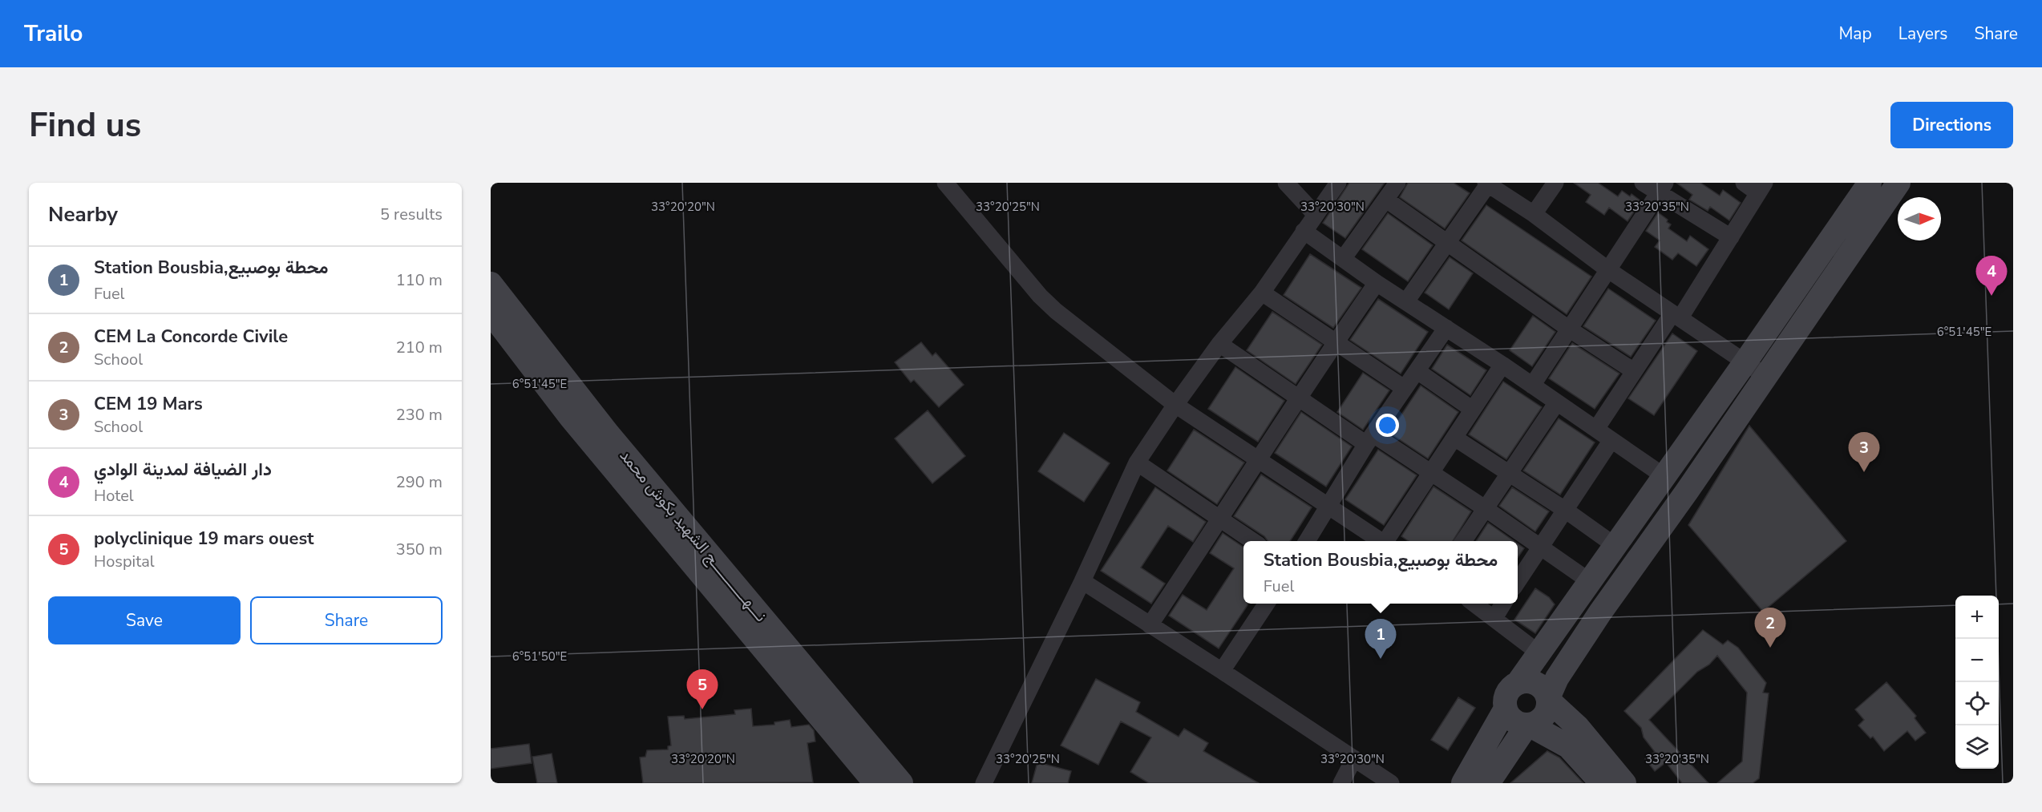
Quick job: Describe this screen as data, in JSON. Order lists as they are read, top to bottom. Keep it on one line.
{"streets":{"main road":["نـــهـــــــــــج الشهيد بكوش محمد"]},"north":"right","page":{"header":"Trailo","nav":["Map","Layers","Share"],"buttons":["Directions",["Save","Share"]],"title":"Find us","heading":["Nearby","5 results"],"list":[{"mark":"1","name":"Station Bousbia,محطة بوصبيع","note":"Fuel","value":"110 m"},{"mark":"2","name":"CEM La Concorde Civile","note":"School","value":"210 m"},{"mark":"3","name":"CEM 19 Mars","note":"School","value":"230 m"},{"mark":"4","name":"دار الضيافة لمدينة الوادي","note":"Hotel","value":"290 m"},{"mark":"5","name":"polyclinique 19 mars ouest","note":"Hospital","value":"350 m"}],"pins":["4","3","2","1","5"],"popup":["Station Bousbia,محطة بوصبيع","Fuel"],"map_buttons":["+","−"]},"coordinates":["33°20'20\"N","33°20'25\"N","33°20'30\"N","33°20'35\"N","6°51'45\"E","6°51'50\"E"]}
